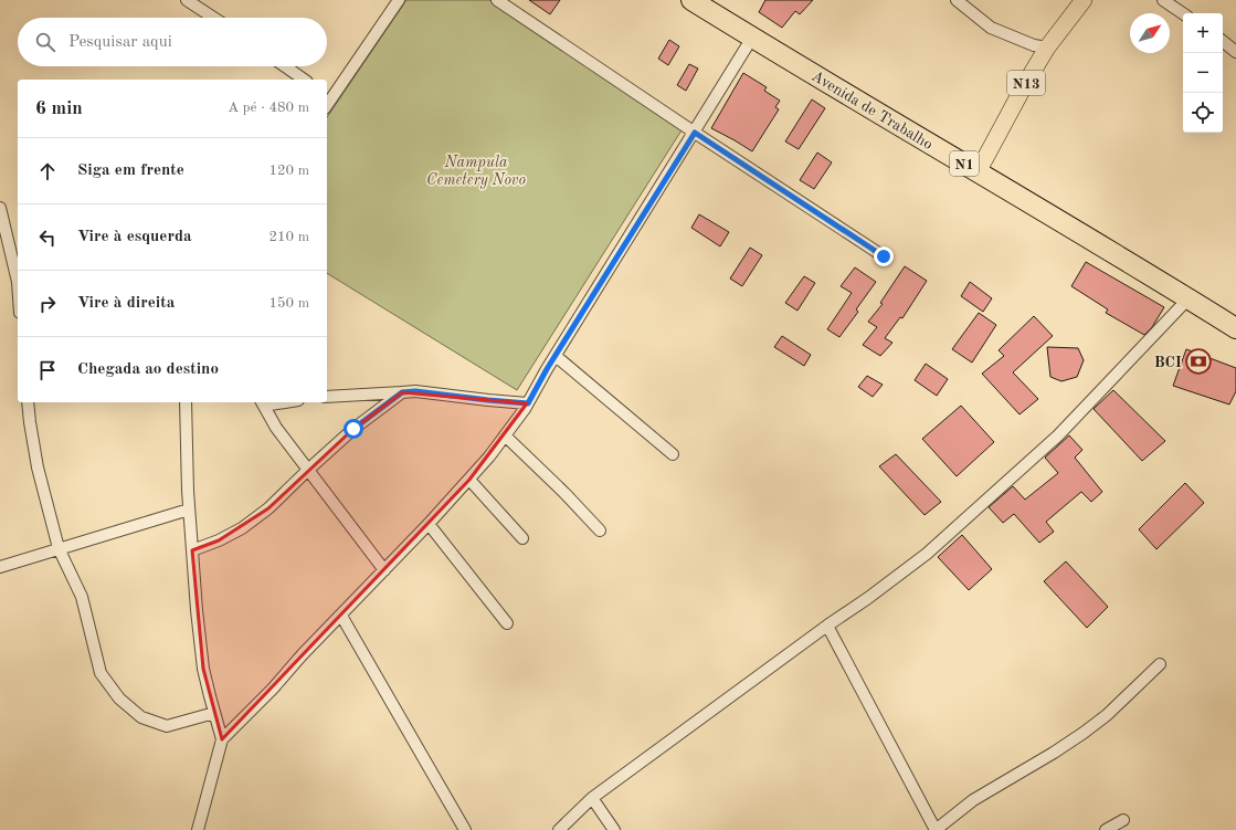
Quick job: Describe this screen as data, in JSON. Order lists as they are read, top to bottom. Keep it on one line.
{"streets":{"highway":["Avenida de Trabalho","N1"],"main road":["N13"]},"crossings":[["N13","Avenida de Trabalho"]],"parks":["Nampula Cemetery Novo"],"places":{"bank":["BCI"]},"north":"top right","page":{"map_buttons":["+","−"],"search":"Pesquisar aqui","heading":["6 min","A pé · 480 m"],"list":[["Siga em frente","120 m"],["Vire à esquerda","210 m"],["Vire à direita","150 m"],"Chegada ao destino"]}}
